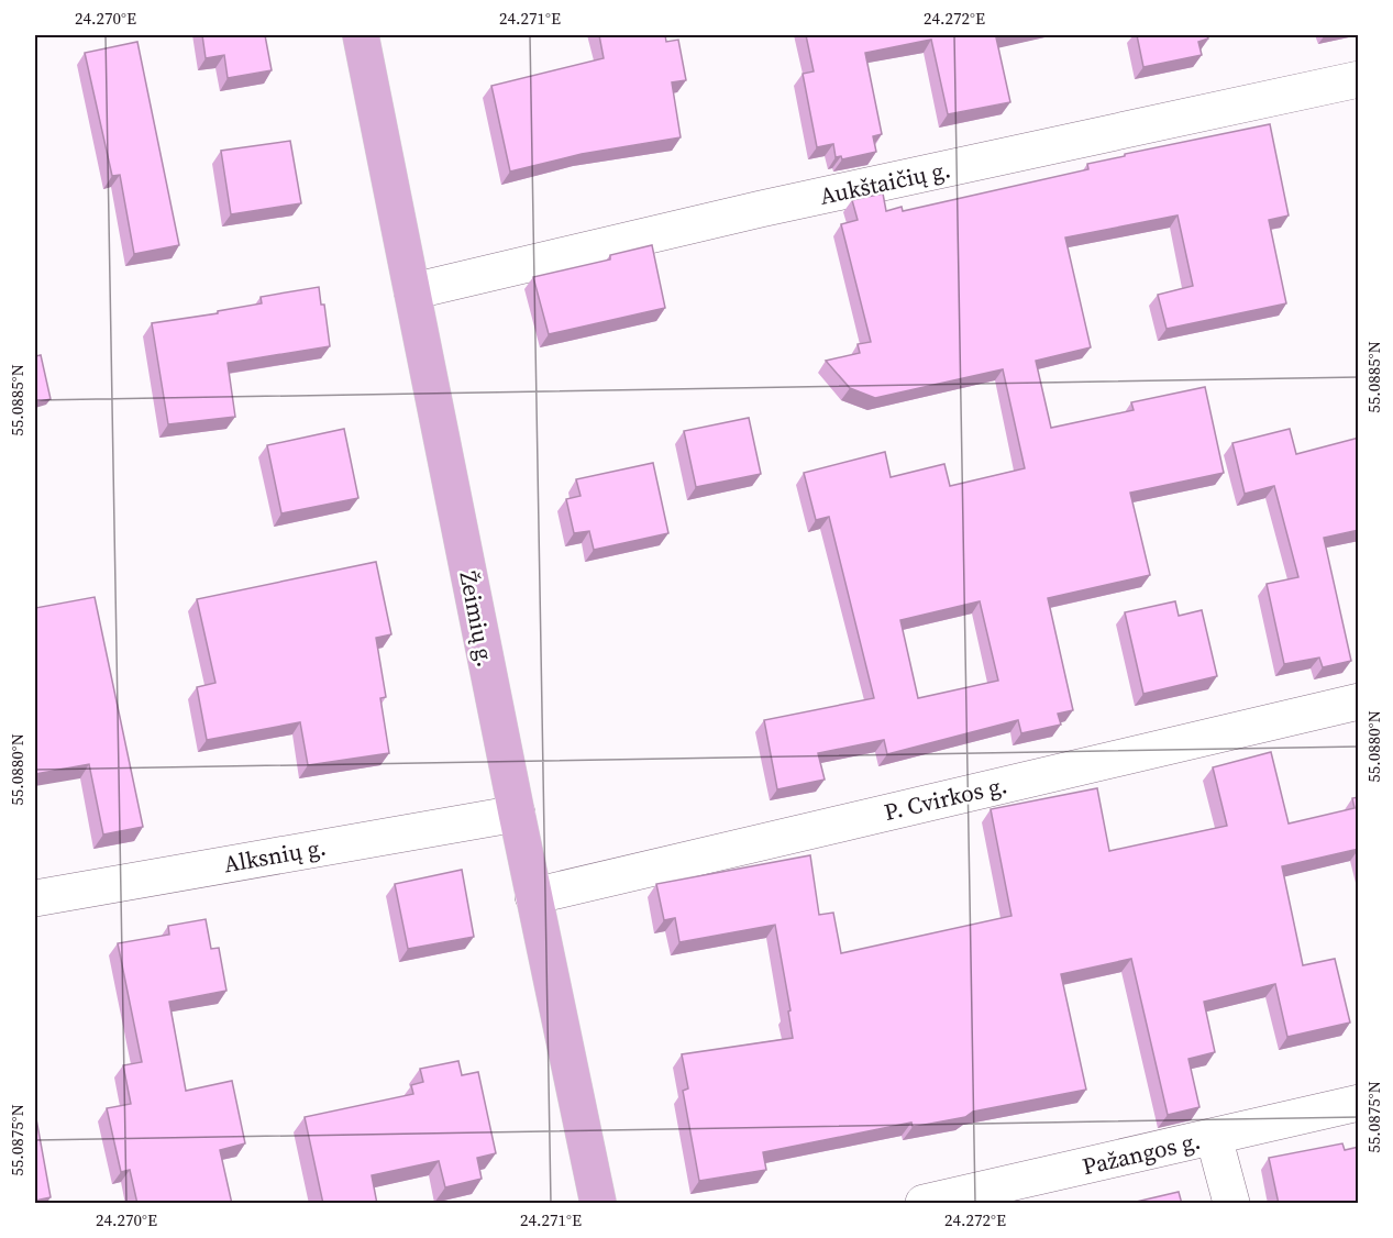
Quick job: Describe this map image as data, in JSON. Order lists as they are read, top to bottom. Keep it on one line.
{"streets":{"main road":["Žeimių g."],"street":["Aukštaičių g.","P. Cvirkos g.","Alksnių g.","Pažangos g."]},"crossings":[["Aukštaičių g.","Žeimių g."],["Žeimių g.","P. Cvirkos g."],["Žeimių g.","Alksnių g."]],"coordinates":["24.270°E","24.271°E","24.272°E","55.0885°N","55.0880°N","55.0875°N"]}
